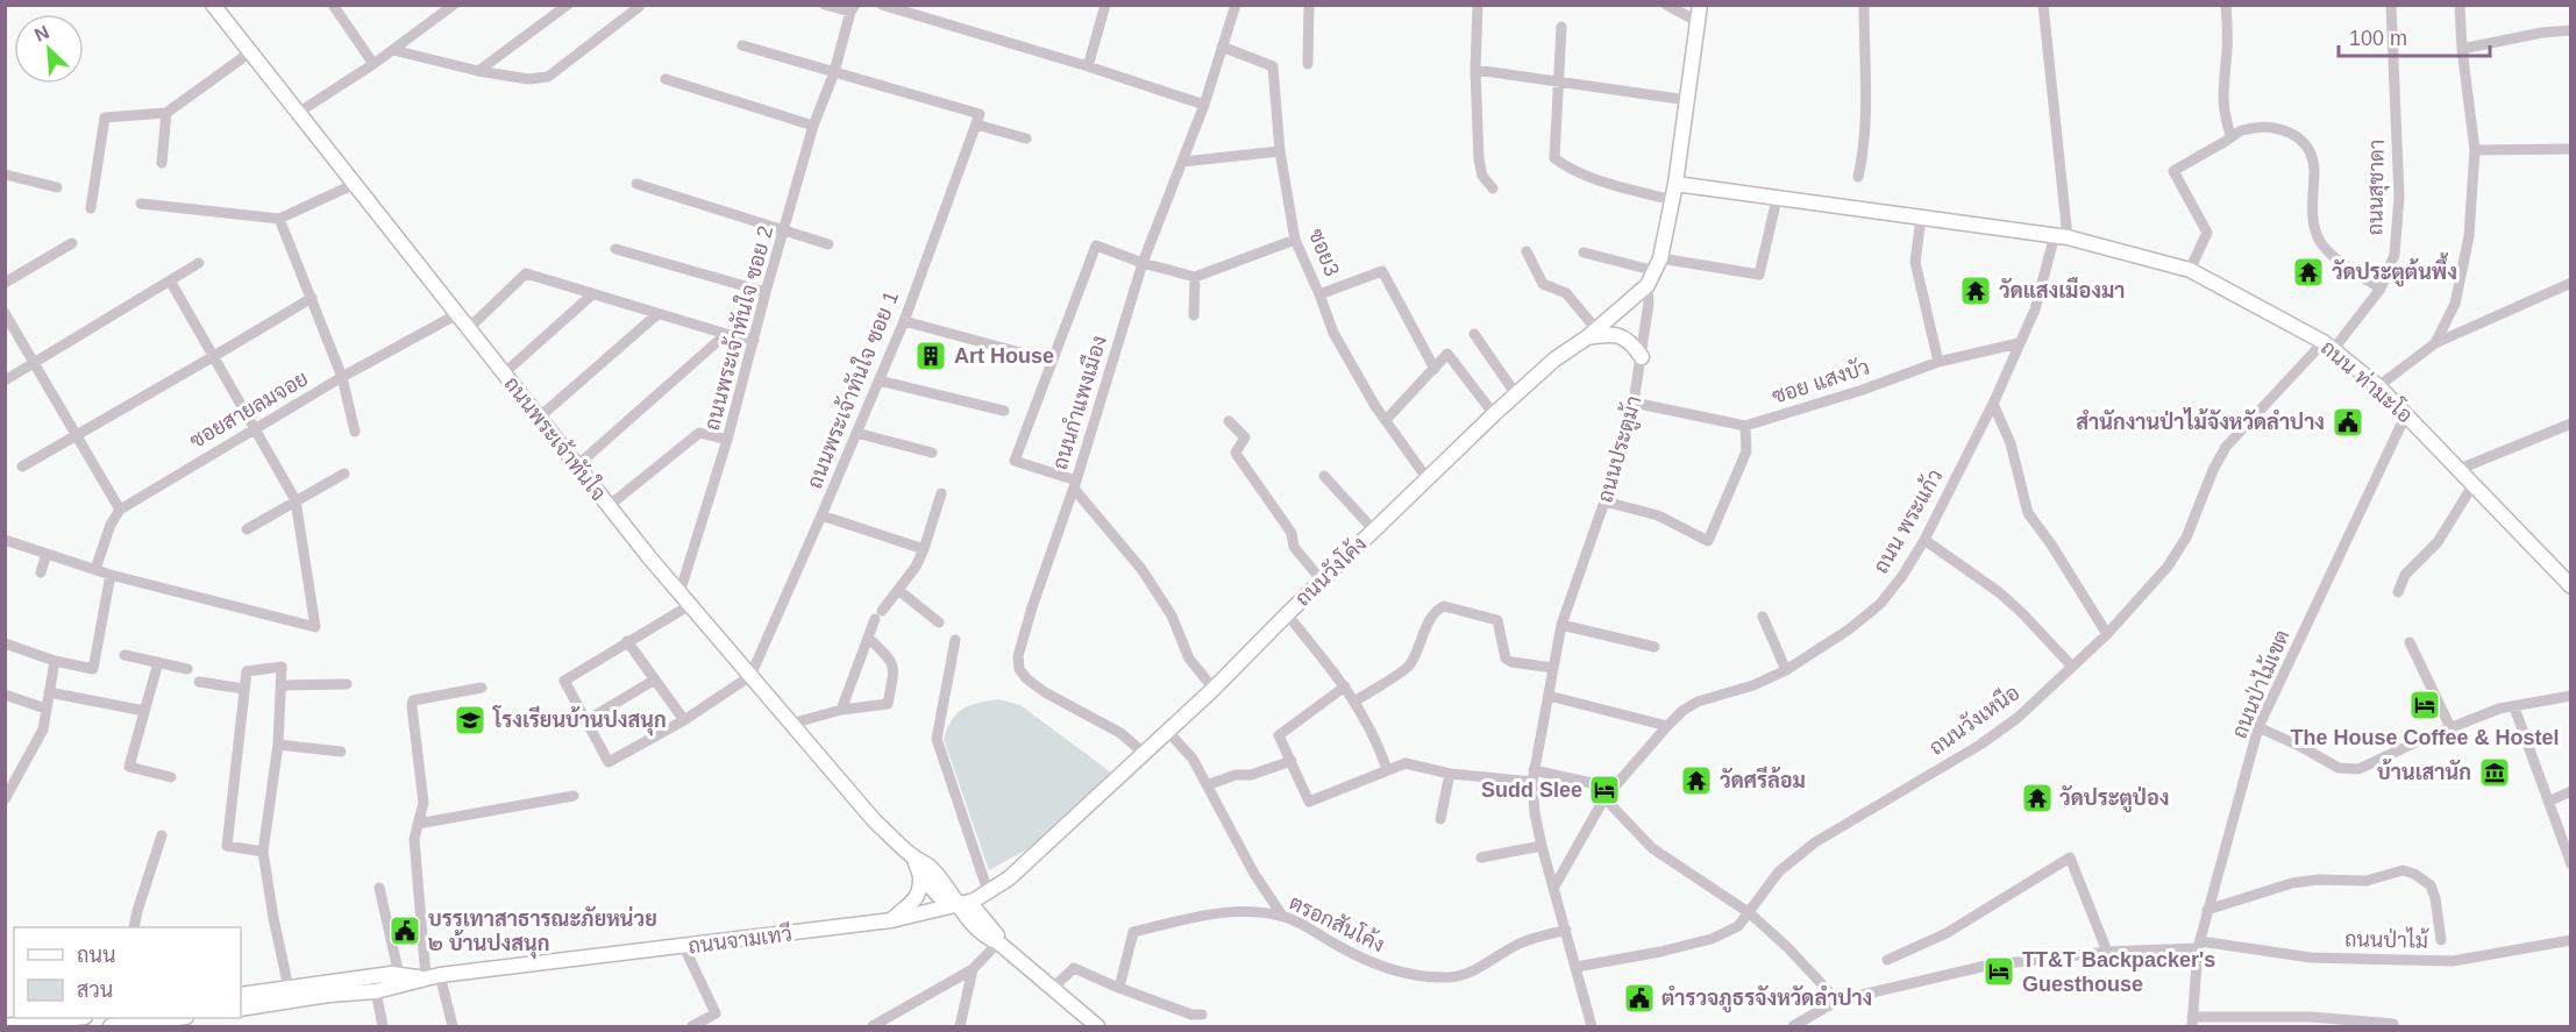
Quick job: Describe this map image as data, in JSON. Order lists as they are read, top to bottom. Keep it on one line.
{"streets":{"street":["ถนนสุชาดา","ซอย3","ถนนพระเจ้าทันใจ ซอย 2","ซอย แสงบัว","ถนน ท่ามะโอ","ถนนพระเจ้าทันใจ ซอย 1","ถนนกำแพงเมือง","ซอยสายลมจอย","ถนนพระเจ้าทันใจ","ถนนประตูม้า","ถนน พระแก้ว","ถนนวังโค้ง","ถนนป่าไม้เขต","ถนนวังเหนือ","ตรอกสันโค้ง","ถนนจามเทวี","ถนนป่าไม้"]},"crossings":[["ถนนสุชาดา","ถนน ท่ามะโอ"],["ถนนสุชาดา","ถนนวังเหนือ"],["ซอย3","ถนนกำแพงเมือง"],["ซอย3","ถนนวังโค้ง"],["ถนนพระเจ้าทันใจ ซอย 2","ถนนพระเจ้าทันใจ"],["ซอย แสงบัว","ถนนประตูม้า"],["ซอย แสงบัว","ถนน พระแก้ว"],["ถนน ท่ามะโอ","ถนนประตูม้า"],["ถนน ท่ามะโอ","ถนน พระแก้ว"],["ถนน ท่ามะโอ","ถนนป่าไม้เขต"],["ถนน ท่ามะโอ","ถนนวังเหนือ"],["ถนนพระเจ้าทันใจ ซอย 1","ถนนพระเจ้าทันใจ"],["ถนนกำแพงเมือง","ถนนวังโค้ง"],["ซอยสายลมจอย","ถนนพระเจ้าทันใจ"],["ถนนพระเจ้าทันใจ","ถนนวังโค้ง"],["ถนนพระเจ้าทันใจ","ถนนจามเทวี"],["ถนนประตูม้า","ถนน พระแก้ว"],["ถนนประตูม้า","ถนนวังโค้ง"],["ถนนประตูม้า","ถนนวังเหนือ"],["ถนนประตูม้า","ตรอกสันโค้ง"],["ถนนวังโค้ง","ถนนจามเทวี"],["ถนนป่าไม้เขต","ถนนป่าไม้"]],"places":{"temple":["วัดประตูต้นพึ้ง","วัดแสงเมืองมา","วัดศรีล้อม","วัดประตูป่อง"],"building":["Art House"],"public building":["สำนักงานป่าไม้จังหวัดลำปาง","บรรเทาสาธารณะภัยหน่วย ๒ บ้านปงสนุก","ตำรวจภูธรจังหวัดลำปาง"],"hotel":["The House Coffee & Hostel","Sudd Slee","TT&T Backpacker's Guesthouse"],"school or university":["โรงเรียนบ้านปงสนุก"],"museum":["บ้านเสานัก"]},"legend":["ถนน","สวน"],"scale_bar":"100 m","north":"top left"}
